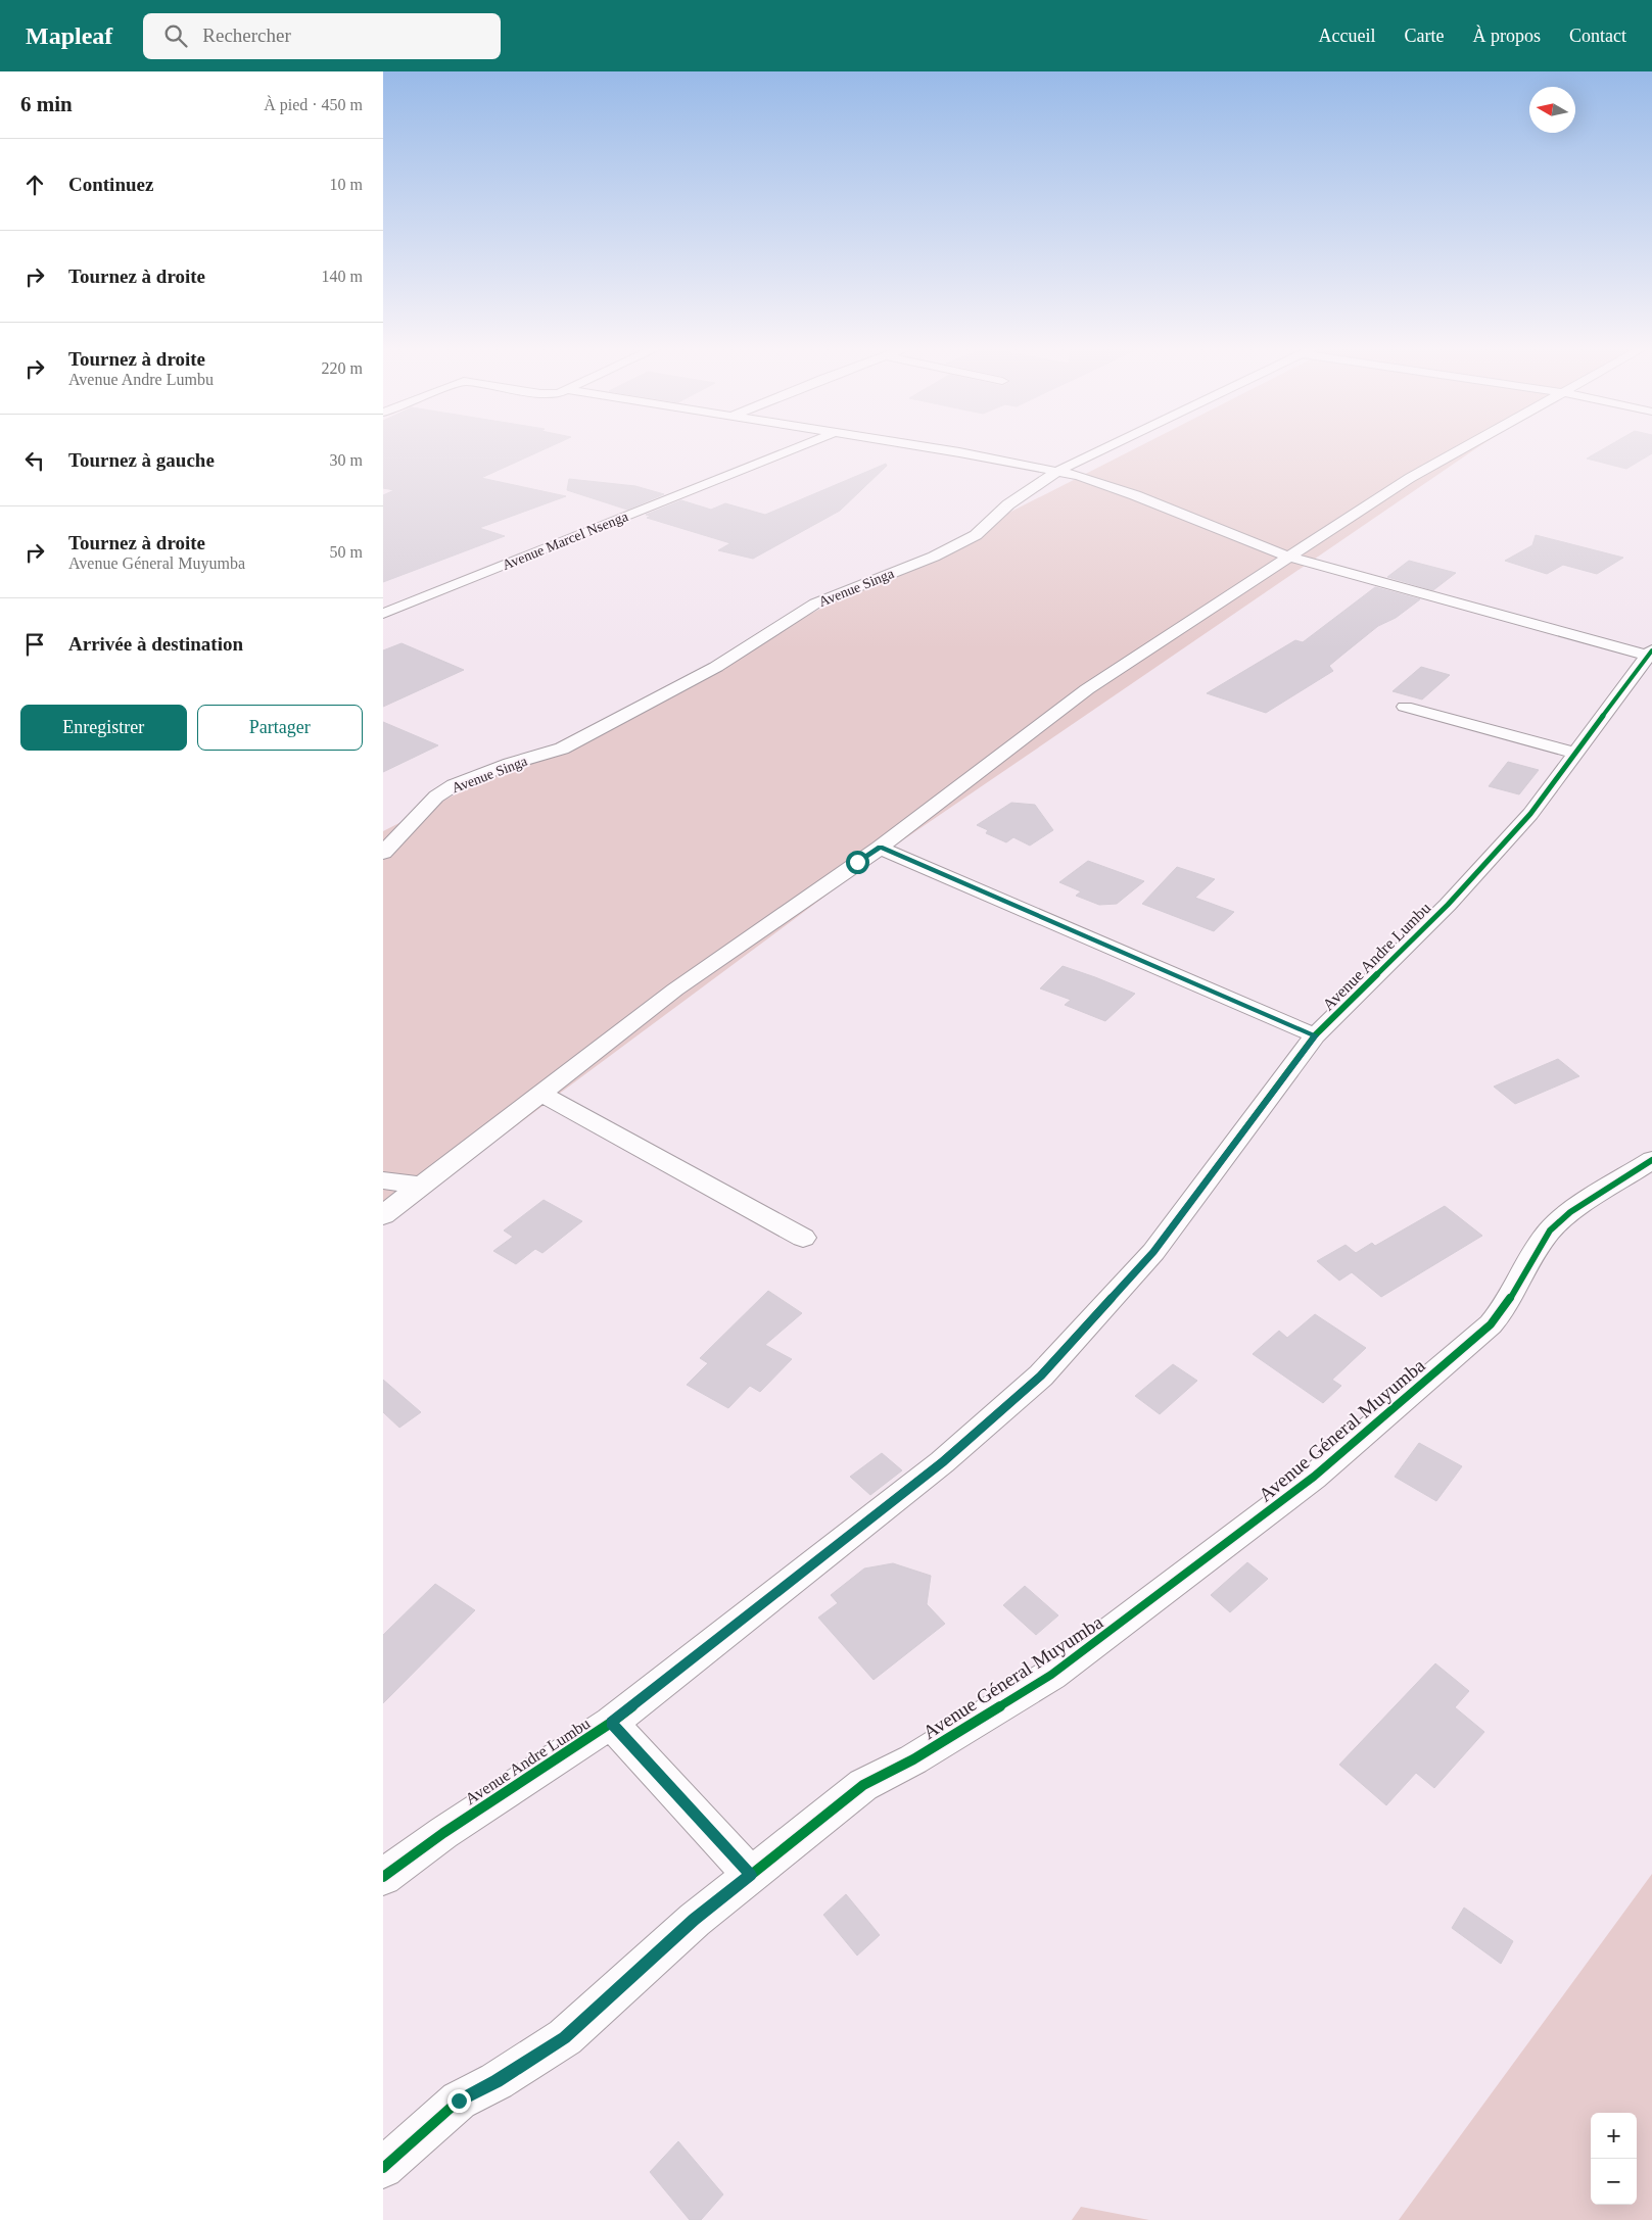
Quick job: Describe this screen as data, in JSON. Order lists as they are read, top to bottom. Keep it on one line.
{"streets":{"street":["Avenue Marcel Nsenga","Avenue Singa","Avenue Andre Lumbu","Avenue Géneral Muyumba"]},"north":"left","page":{"header":"Mapleaf","search":"Rechercher","nav":["Accueil","Carte","À propos","Contact"],"heading":["6 min","À pied · 450 m"],"list":[["Continuez","10 m"],["Tournez à droite","140 m"],["Tournez à droite","Avenue Andre Lumbu","220 m"],["Tournez à gauche","30 m"],["Tournez à droite","Avenue Géneral Muyumba","50 m"],"Arrivée à destination"],"buttons":["Enregistrer","Partager"],"map_buttons":["+","−"]}}
